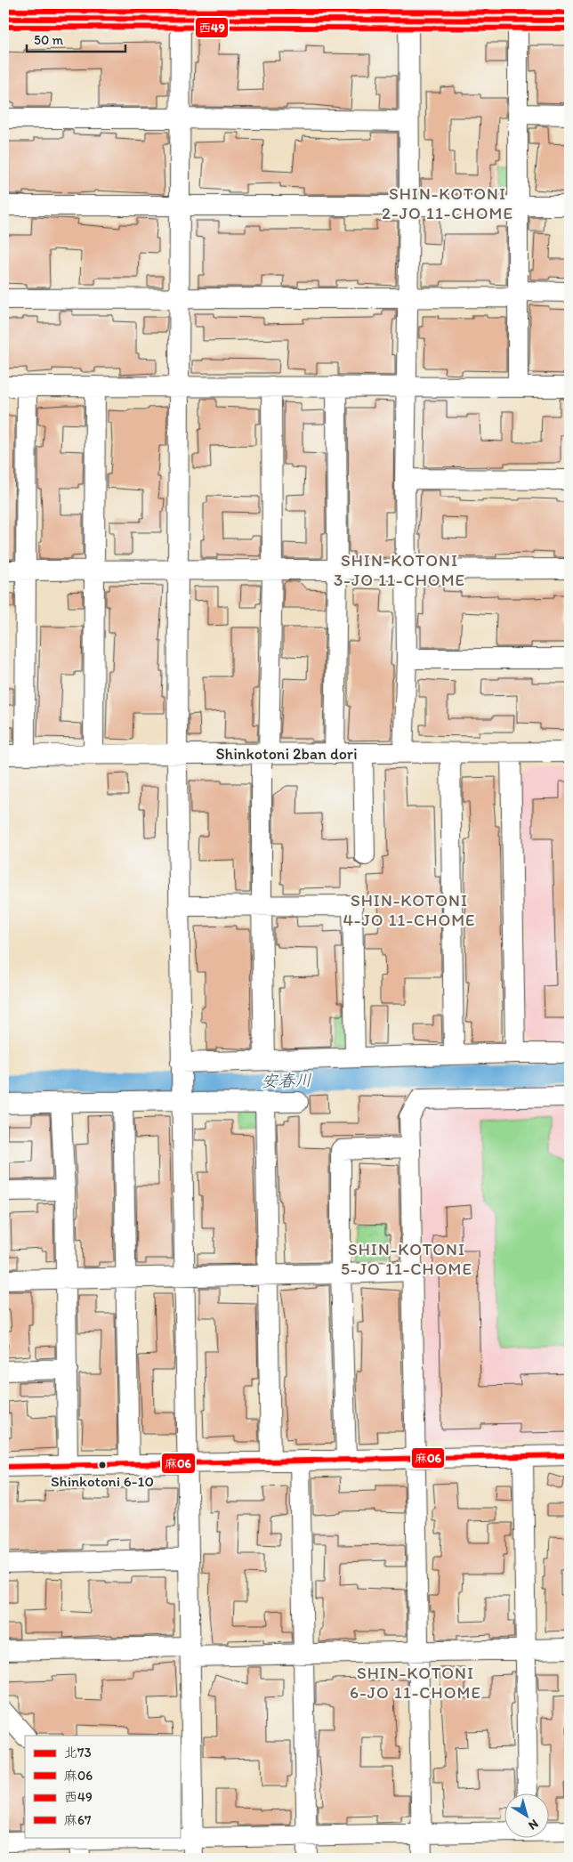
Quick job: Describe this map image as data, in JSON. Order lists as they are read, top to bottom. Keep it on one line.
{"streets":{"street":["Shinkotoni 2ban dori"]},"districts":["SHIN-KOTONI 2-JO 11-CHOME","SHIN-KOTONI 3-JO 11-CHOME","SHIN-KOTONI 4-JO 11-CHOME","SHIN-KOTONI 5-JO 11-CHOME","SHIN-KOTONI 6-JO 11-CHOME"],"water":["安春川"],"places":["Shinkotoni 6-10"],"lines":["transit line 麻67","transit line 北73","transit line 西49","transit line 麻06"],"legend":["北73","麻06","西49","麻67"],"scale_bar":"50 m","north":"bottom right"}
